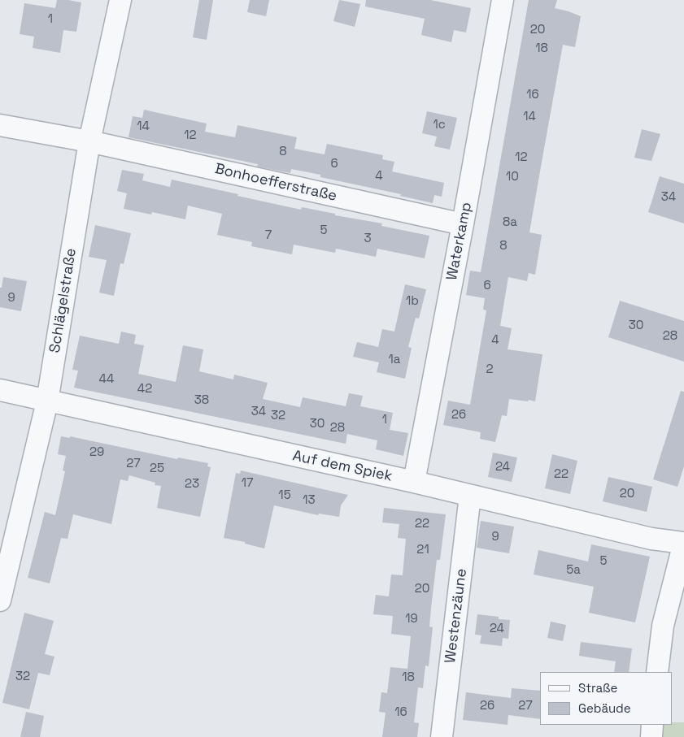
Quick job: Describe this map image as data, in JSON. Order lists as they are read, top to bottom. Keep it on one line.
{"streets":{"street":["Bonhoefferstraße","Waterkamp","Schlägelstraße","Auf dem Spiek","Westenzäune"]},"crossings":[["Bonhoefferstraße","Waterkamp"],["Bonhoefferstraße","Schlägelstraße"],["Waterkamp","Auf dem Spiek"],["Schlägelstraße","Auf dem Spiek"],["Auf dem Spiek","Westenzäune"]],"house_numbers":["1","20","18","16","14","1c","14","12","8","12","6","4","10","34","8a","5","7","3","8","6","9","1b","30","28","4","1a","2","44","42","38","34","26","32","1","30","28","29","27","24","25","22","17","23","20","15","13","22","9","21","5","5a","20","19","24","32","18","26","27","16"],"legend":["Straße","Gebäude"]}
